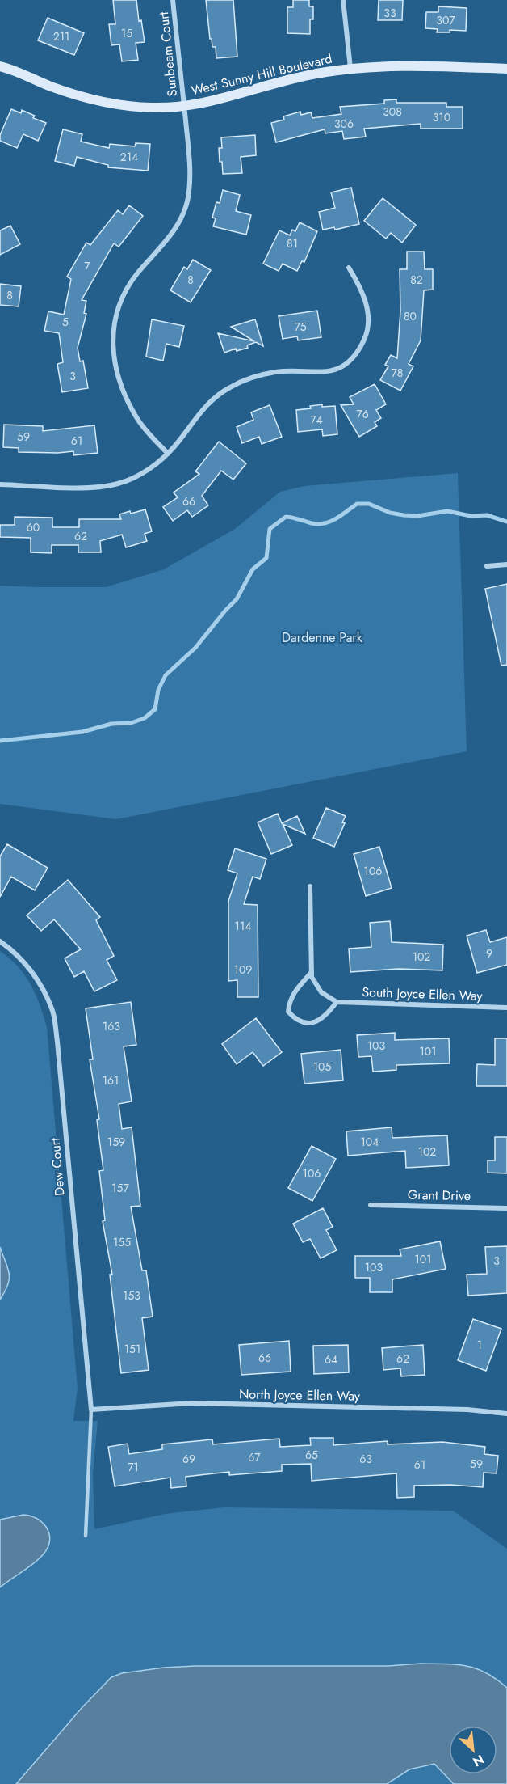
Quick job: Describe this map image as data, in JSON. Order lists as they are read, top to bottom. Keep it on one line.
{"streets":{"street":["Sunbeam Court","West Sunny Hill Boulevard","South Joyce Ellen Way","Dew Court","Grant Drive","North Joyce Ellen Way"]},"crossings":[["Sunbeam Court","West Sunny Hill Boulevard"],["Dew Court","North Joyce Ellen Way"]],"parks":["Dardenne Park"],"house_numbers":["33","307","15","211","308","310","306","214","81","7","8","82","8","80","5","75","78","3","76","74","59","61","66","60","62","106","114","9","102","109","163","103","101","105","161","159","104","102","106","157","155","101","3","103","153","1","151","66","62","64","65","67","69","63","59","61","71"],"north":"bottom right"}
